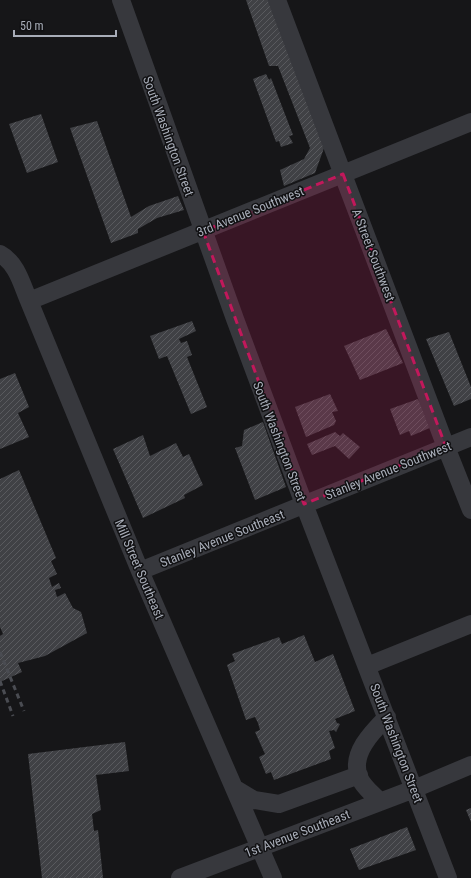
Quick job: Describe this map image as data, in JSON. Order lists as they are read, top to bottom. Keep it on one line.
{"streets":{"street":["South Washington Street","3rd Avenue Southwest","A Street Southwest","Stanley Avenue Southwest","Stanley Avenue Southeast","Mill Street Southeast","1st Avenue Southeast"]},"crossings":[["South Washington Street","3rd Avenue Southwest"],["South Washington Street","Stanley Avenue Southwest"],["South Washington Street","Stanley Avenue Southeast"],["South Washington Street","1st Avenue Southeast"],["3rd Avenue Southwest","A Street Southwest"],["3rd Avenue Southwest","Mill Street Southeast"],["A Street Southwest","Stanley Avenue Southwest"],["Stanley Avenue Southwest","Stanley Avenue Southeast"],["Stanley Avenue Southeast","Mill Street Southeast"],["Mill Street Southeast","1st Avenue Southeast"]],"scale_bar":"50 m"}
